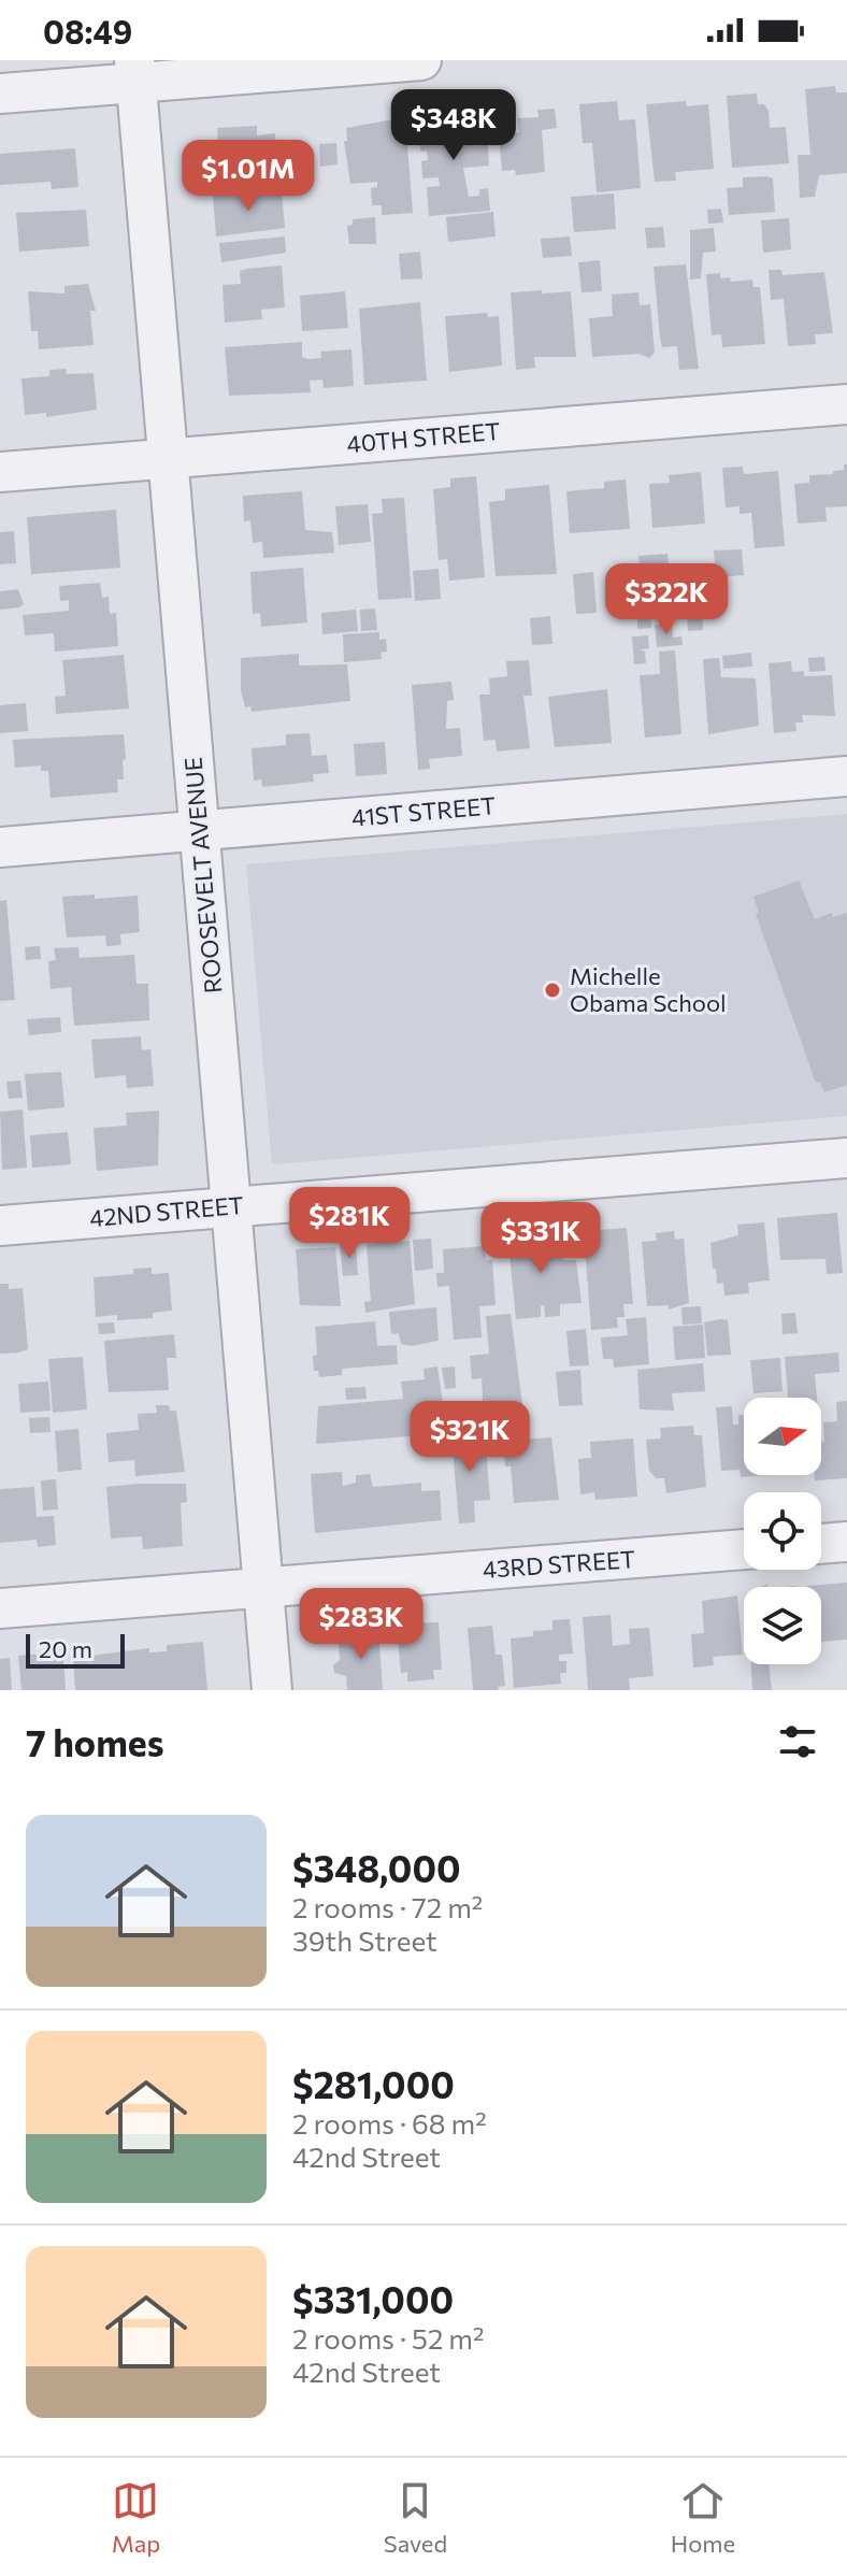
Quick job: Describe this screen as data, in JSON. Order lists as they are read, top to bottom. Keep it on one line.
{"streets":{"street":["40TH STREET","41ST STREET","ROOSEVELT AVENUE","42ND STREET","43RD STREET"]},"crossings":[["40TH STREET","ROOSEVELT AVENUE"],["41ST STREET","ROOSEVELT AVENUE"],["ROOSEVELT AVENUE","42ND STREET"],["ROOSEVELT AVENUE","43RD STREET"]],"places":["Michelle Obama School"],"scale_bar":"20 m","north":"right","page":{"status":"08:49","price":["$348K","$1.01M","$322K","$281K","$331K","$321K","$283K"],"scale":"20 m","heading":"7 homes","list":[{"name":"$348,000","note":"2 rooms · 72 m² · 39th Street"},{"name":"$281,000","note":"2 rooms · 68 m² · 42nd Street"},{"name":"$331,000","note":"2 rooms · 52 m² · 42nd Street"}],"tabs":["Map","Saved","Home"]}}
